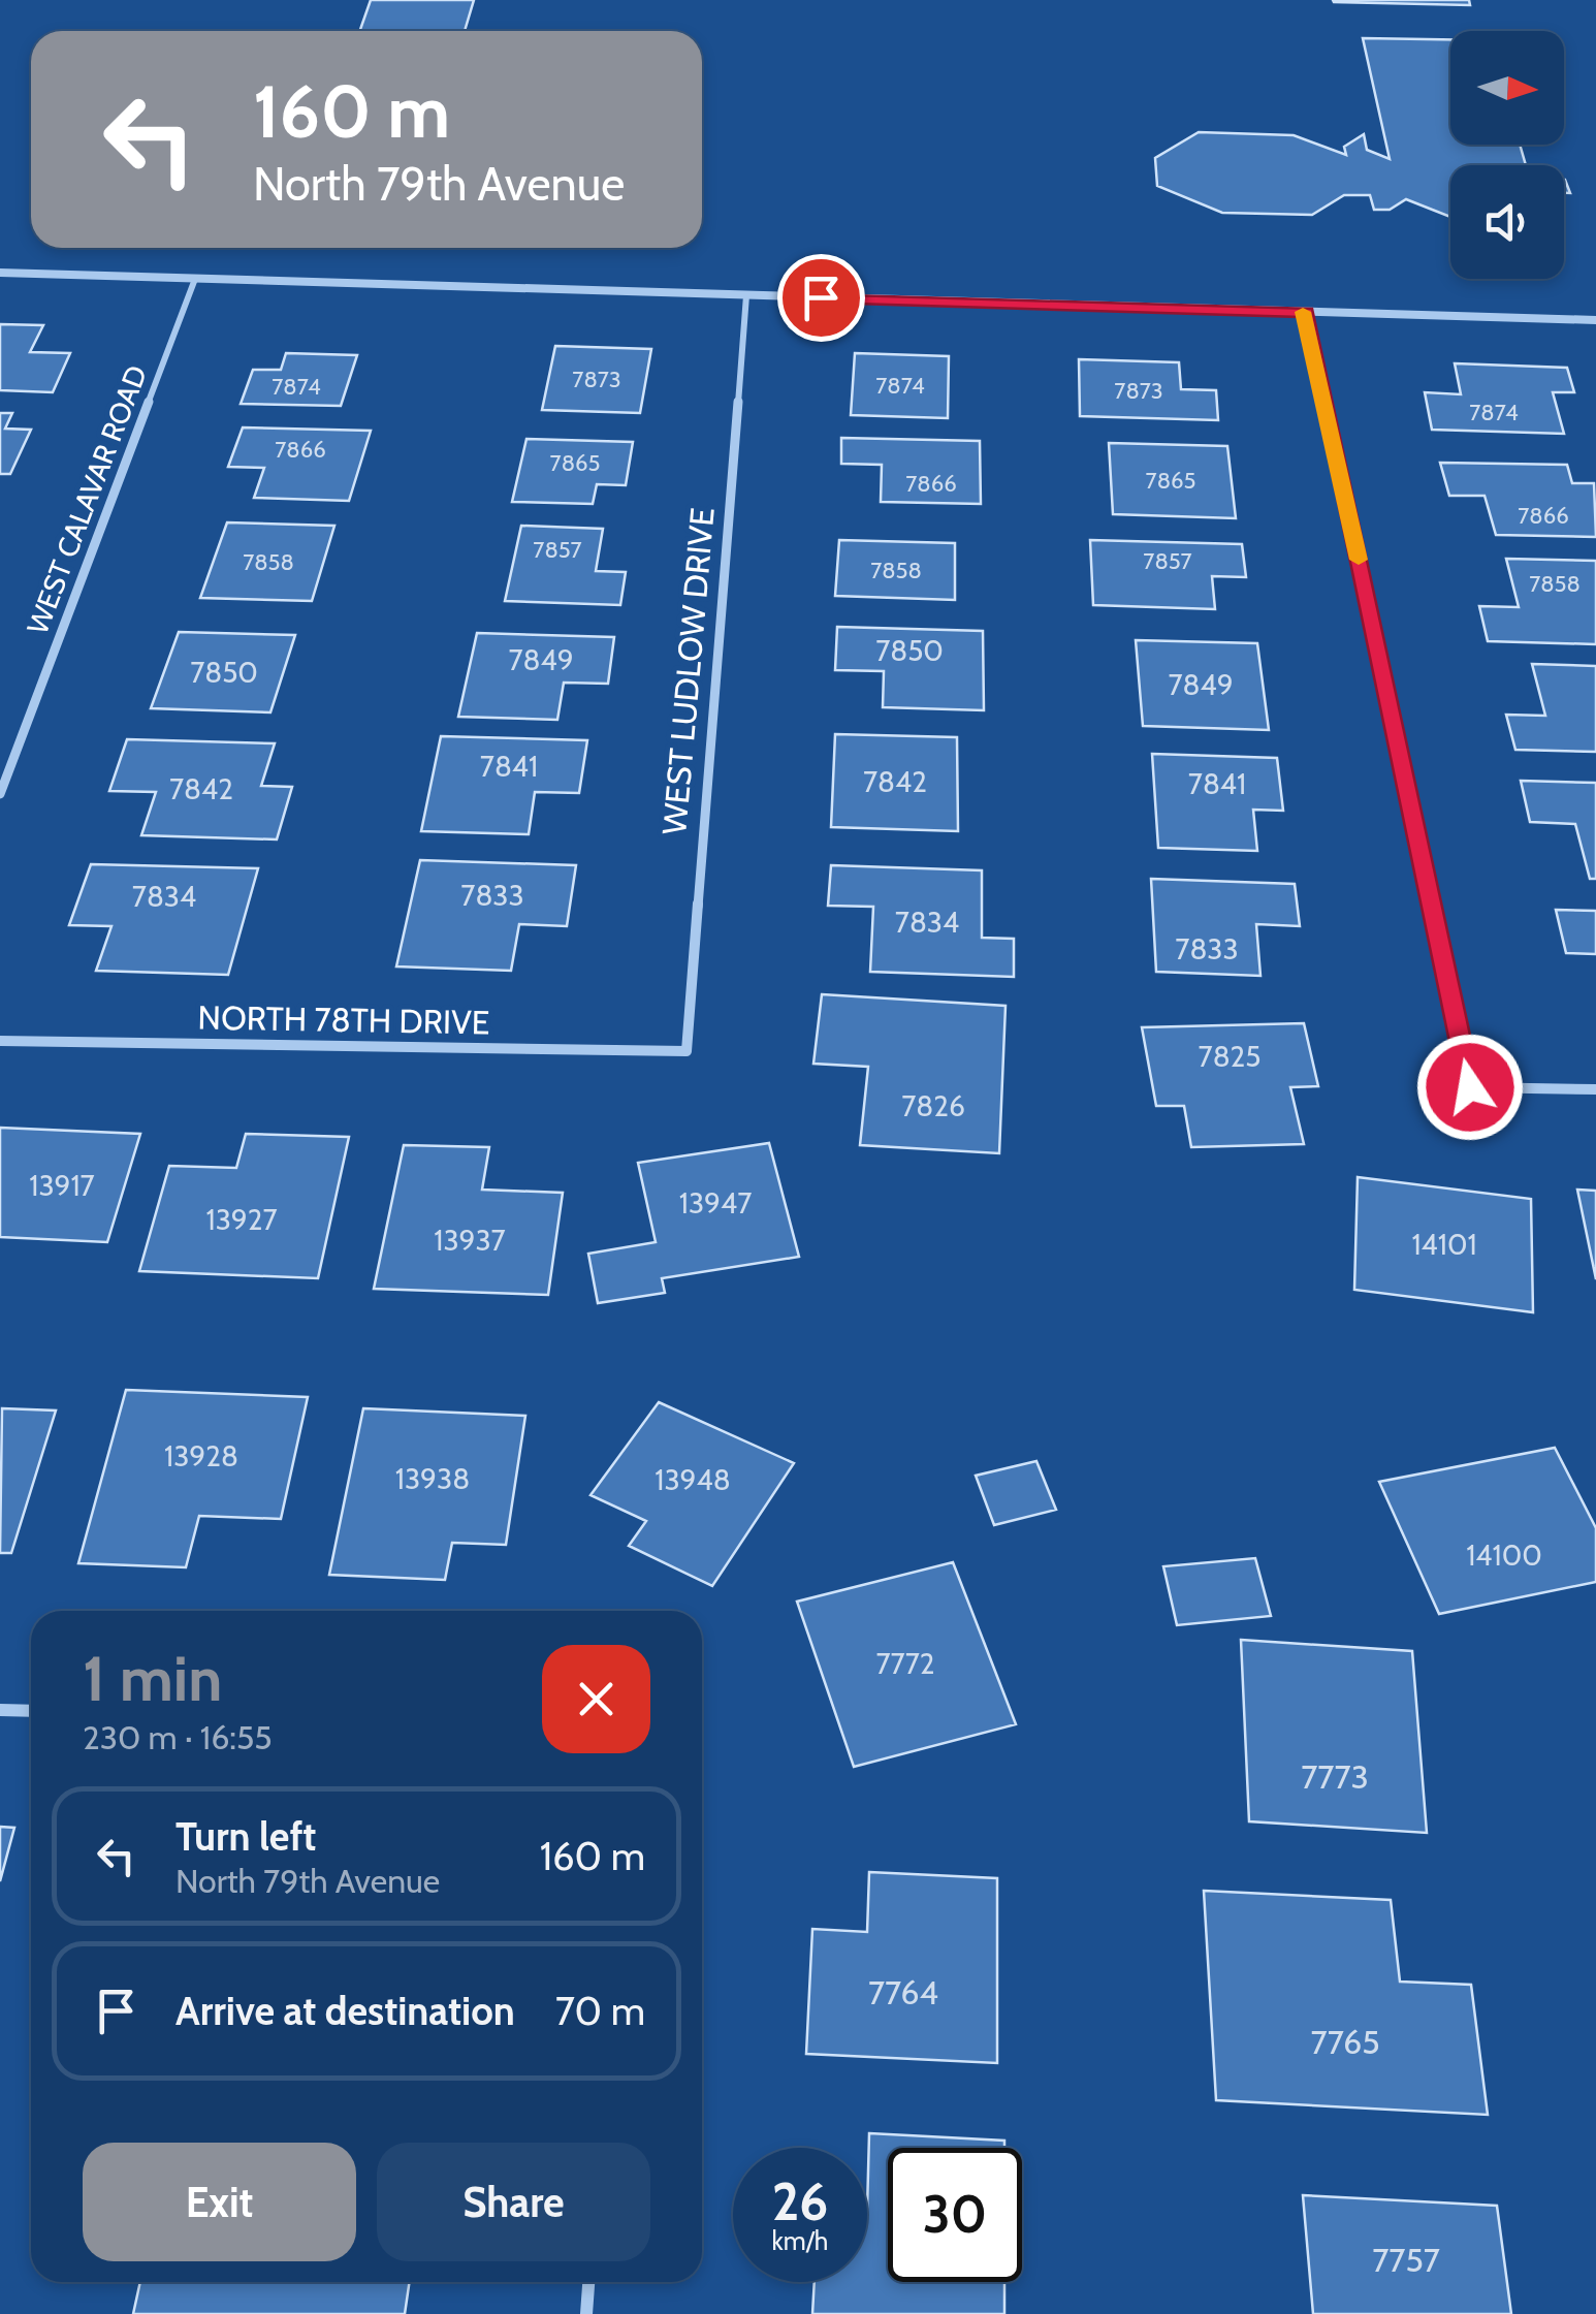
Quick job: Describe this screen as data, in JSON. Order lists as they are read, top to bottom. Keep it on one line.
{"streets":{"street":["WEST CALAVAR ROAD","WEST LUDLOW DRIVE","NORTH 78TH DRIVE"]},"crossings":[["WEST LUDLOW DRIVE","NORTH 78TH DRIVE"]],"house_numbers":["7873","7874","7874","7873","7874","7866","7865","7865","7866","7866","7857","7857","7858","7858","7858","7850","7849","7850","7849","7841","7842","7841","7842","7833","7834","7834","7833","7825","7826","13917","13947","13927","13937","14101","13928","13938","13948","14100","7772","7773","7764","7765","7757"],"north":"right","page":{"turn":["160 m","North 79th Avenue"],"heading":["1 min","230 m · 16:55"],"list":[{"name":"Turn left","note":"North 79th Avenue","value":"160 m"},{"name":"Arrive at destination","value":"70 m"}],"buttons":["Exit","Share"],"speed":"26 km/h","limit":"30"}}
